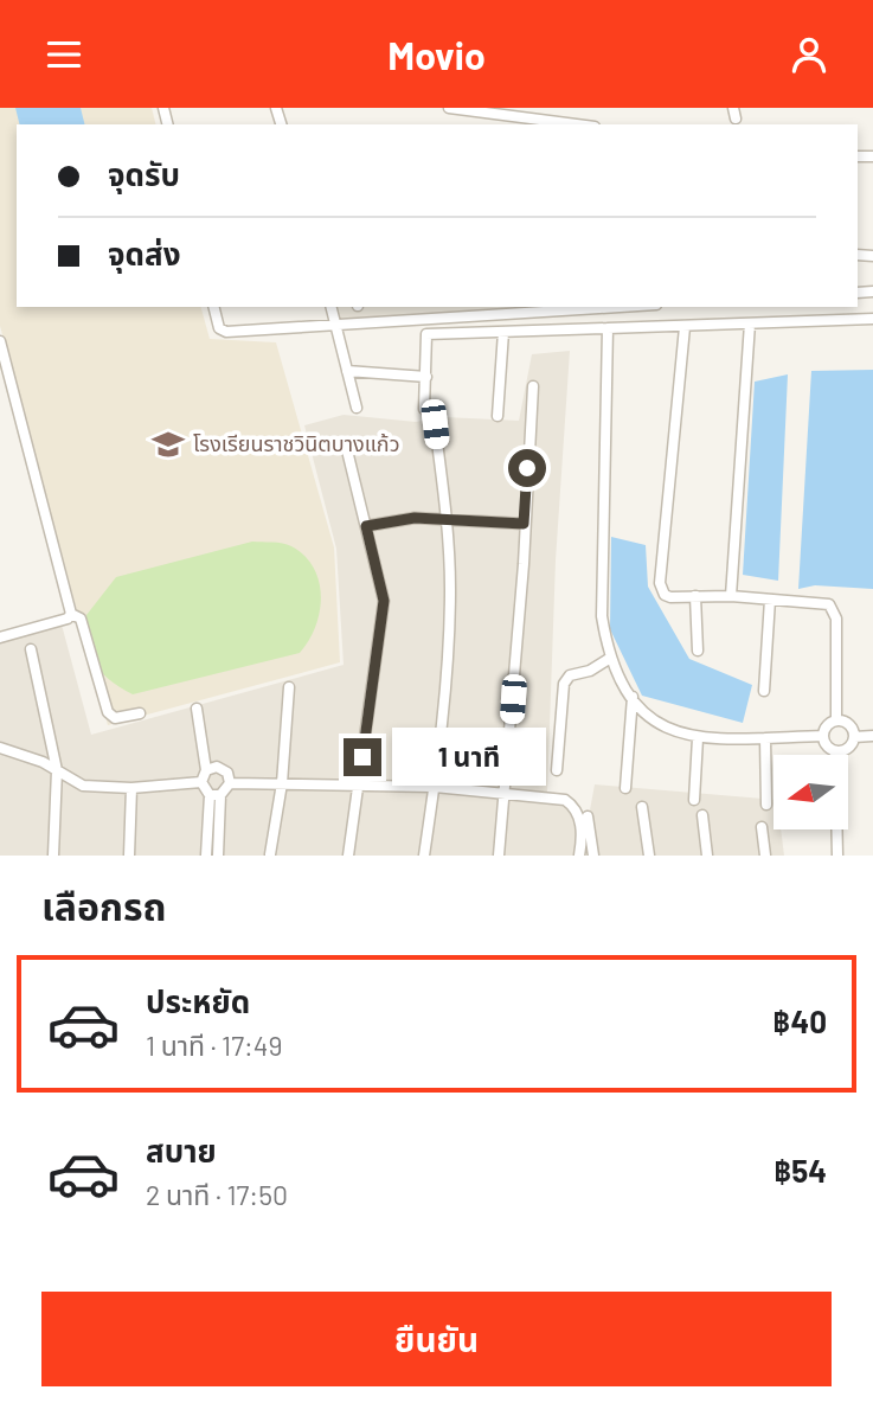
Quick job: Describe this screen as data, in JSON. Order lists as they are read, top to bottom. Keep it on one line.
{"places":{"school or university":["โรงเรียนราชวินิตบางแก้ว"]},"north":"left","page":{"header":"Movio","banner":["จุดรับ","จุดส่ง"],"bubble":"1 นาที","heading":"เลือกรถ","list":[{"name":"ประหยัด","note":"1 นาที · 17:49","value":"฿40"},{"name":"สบาย","note":"2 นาที · 17:50","value":"฿54"}],"buttons":"ยืนยัน"}}
